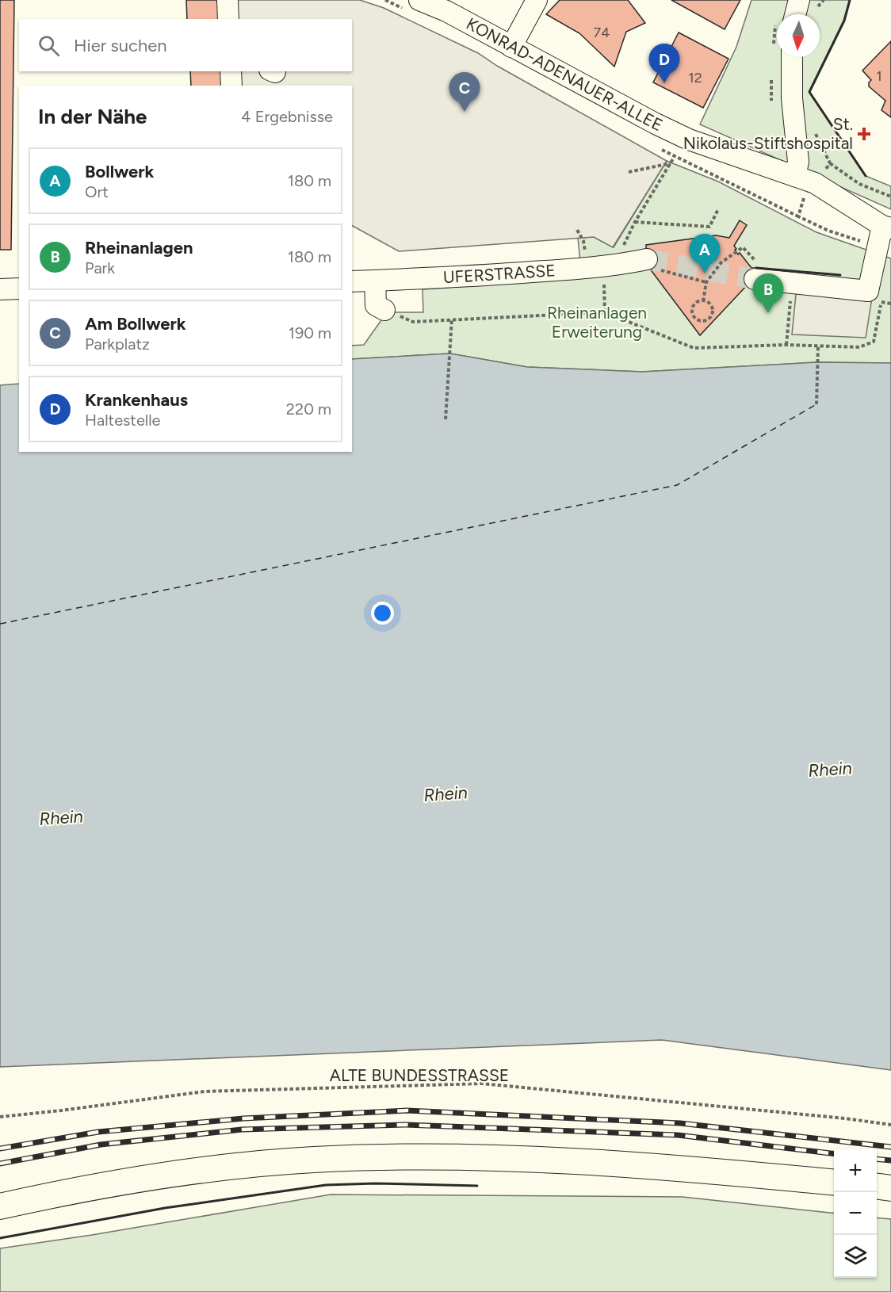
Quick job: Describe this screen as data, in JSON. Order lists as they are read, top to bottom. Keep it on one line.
{"streets":{"street":["KONRAD-ADENAUER-ALLEE","UFERSTRASSE"],"path":["ALTE BUNDESSTRASSE"]},"water":["Rhein"],"parks":["Rheinanlagen Erweiterung"],"places":{"health":["St. Nikolaus-Stiftshospital"]},"house_numbers":["74","1","12"],"north":"bottom","page":{"search":"Hier suchen","pins":["D","C","A","B"],"heading":["In der Nähe","4 Ergebnisse"],"list":[{"mark":"A","name":"Bollwerk","note":"Ort","value":"180 m"},{"mark":"B","name":"Rheinanlagen","note":"Park","value":"180 m"},{"mark":"C","name":"Am Bollwerk","note":"Parkplatz","value":"190 m"},{"mark":"D","name":"Krankenhaus","note":"Haltestelle","value":"220 m"}],"map_buttons":["+","−"]}}
